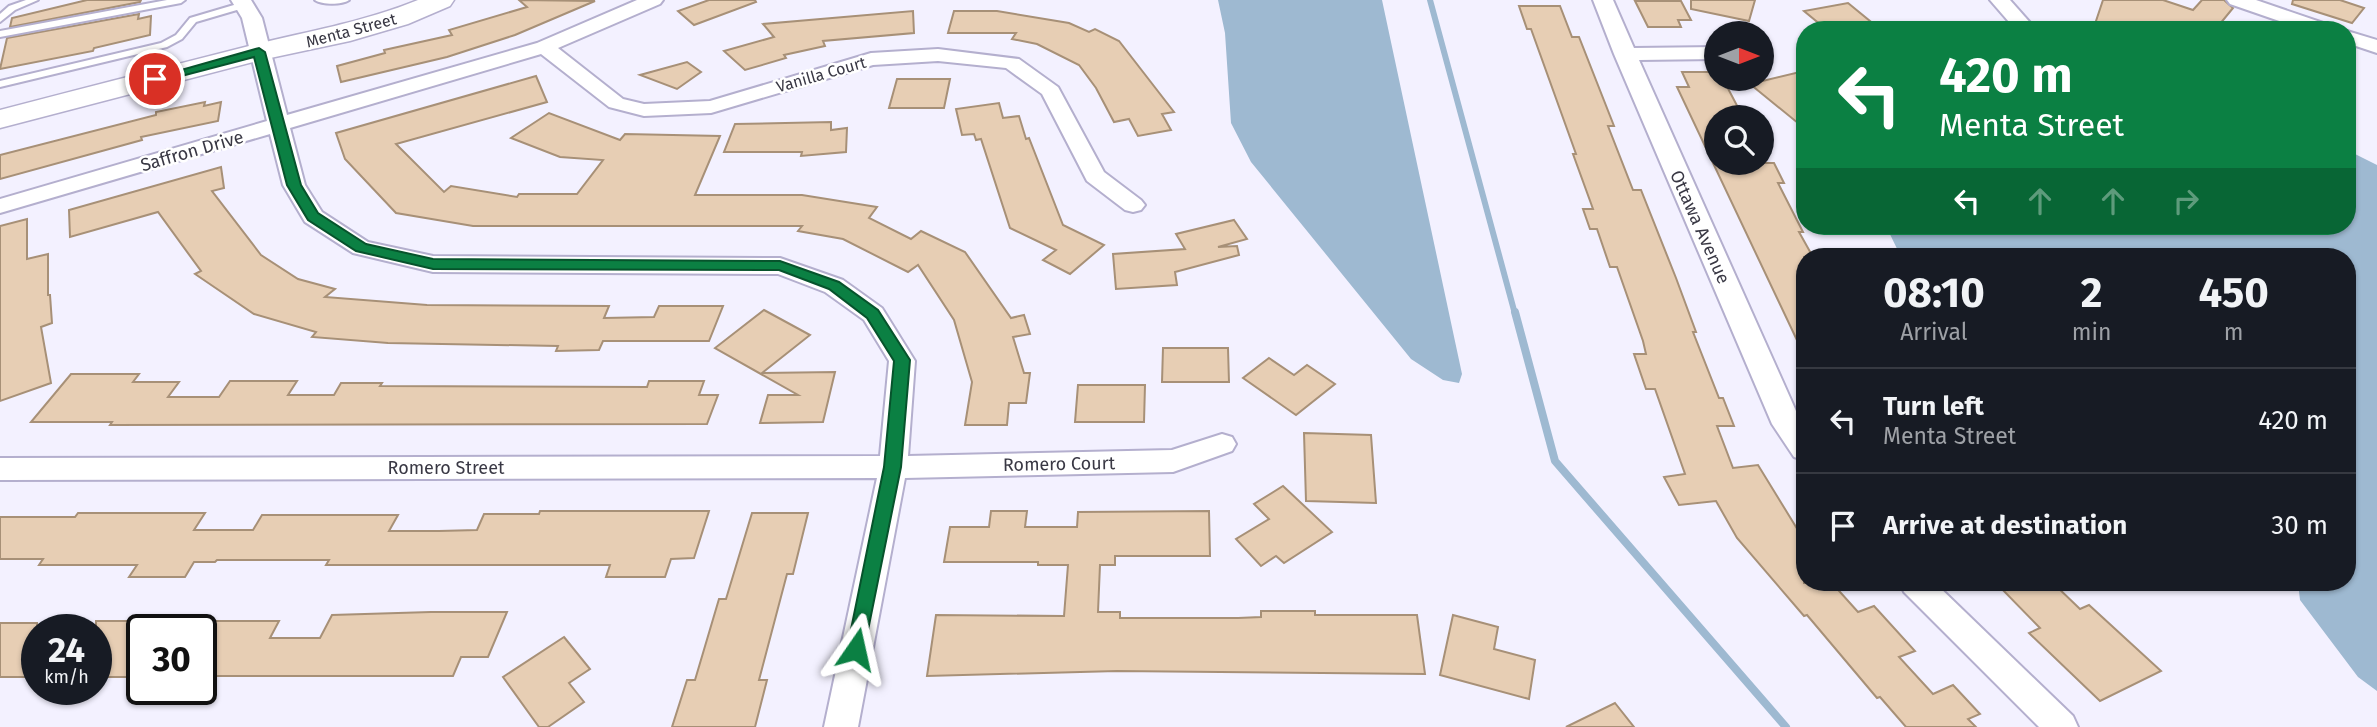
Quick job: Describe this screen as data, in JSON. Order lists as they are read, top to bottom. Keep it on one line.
{"streets":{"street":["Menta Street","Vanilla Court","Saffron Drive","Ottawa Avenue","Romero Court","Romero Street"]},"crossings":[["Vanilla Court","Saffron Drive"],["Romero Court","Romero Street"]],"north":"right","page":{"turn":["420 m","Menta Street"],"eta":["08:10","Arrival","2","min","450","m"],"list":[{"name":"Turn left","note":"Menta Street","value":"420 m"},{"name":"Arrive at destination","value":"30 m"}],"speed":"24 km/h","limit":"30"}}
